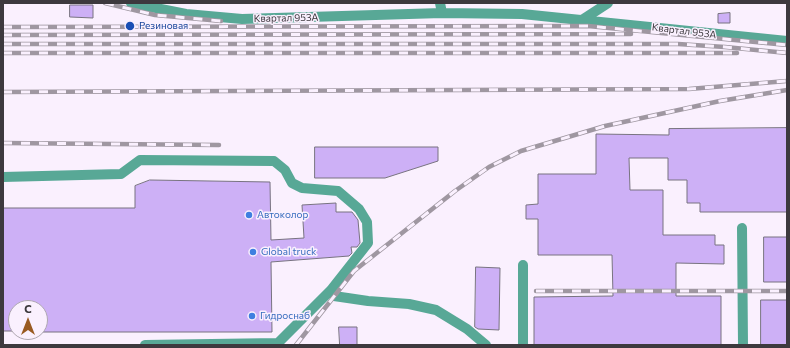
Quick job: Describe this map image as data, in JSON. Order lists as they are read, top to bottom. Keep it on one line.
{"streets":{"street":["Квартал 953А"]},"places":["Резиновая","Автоколор","Global truck","Гидроснаб"],"north":"top"}
